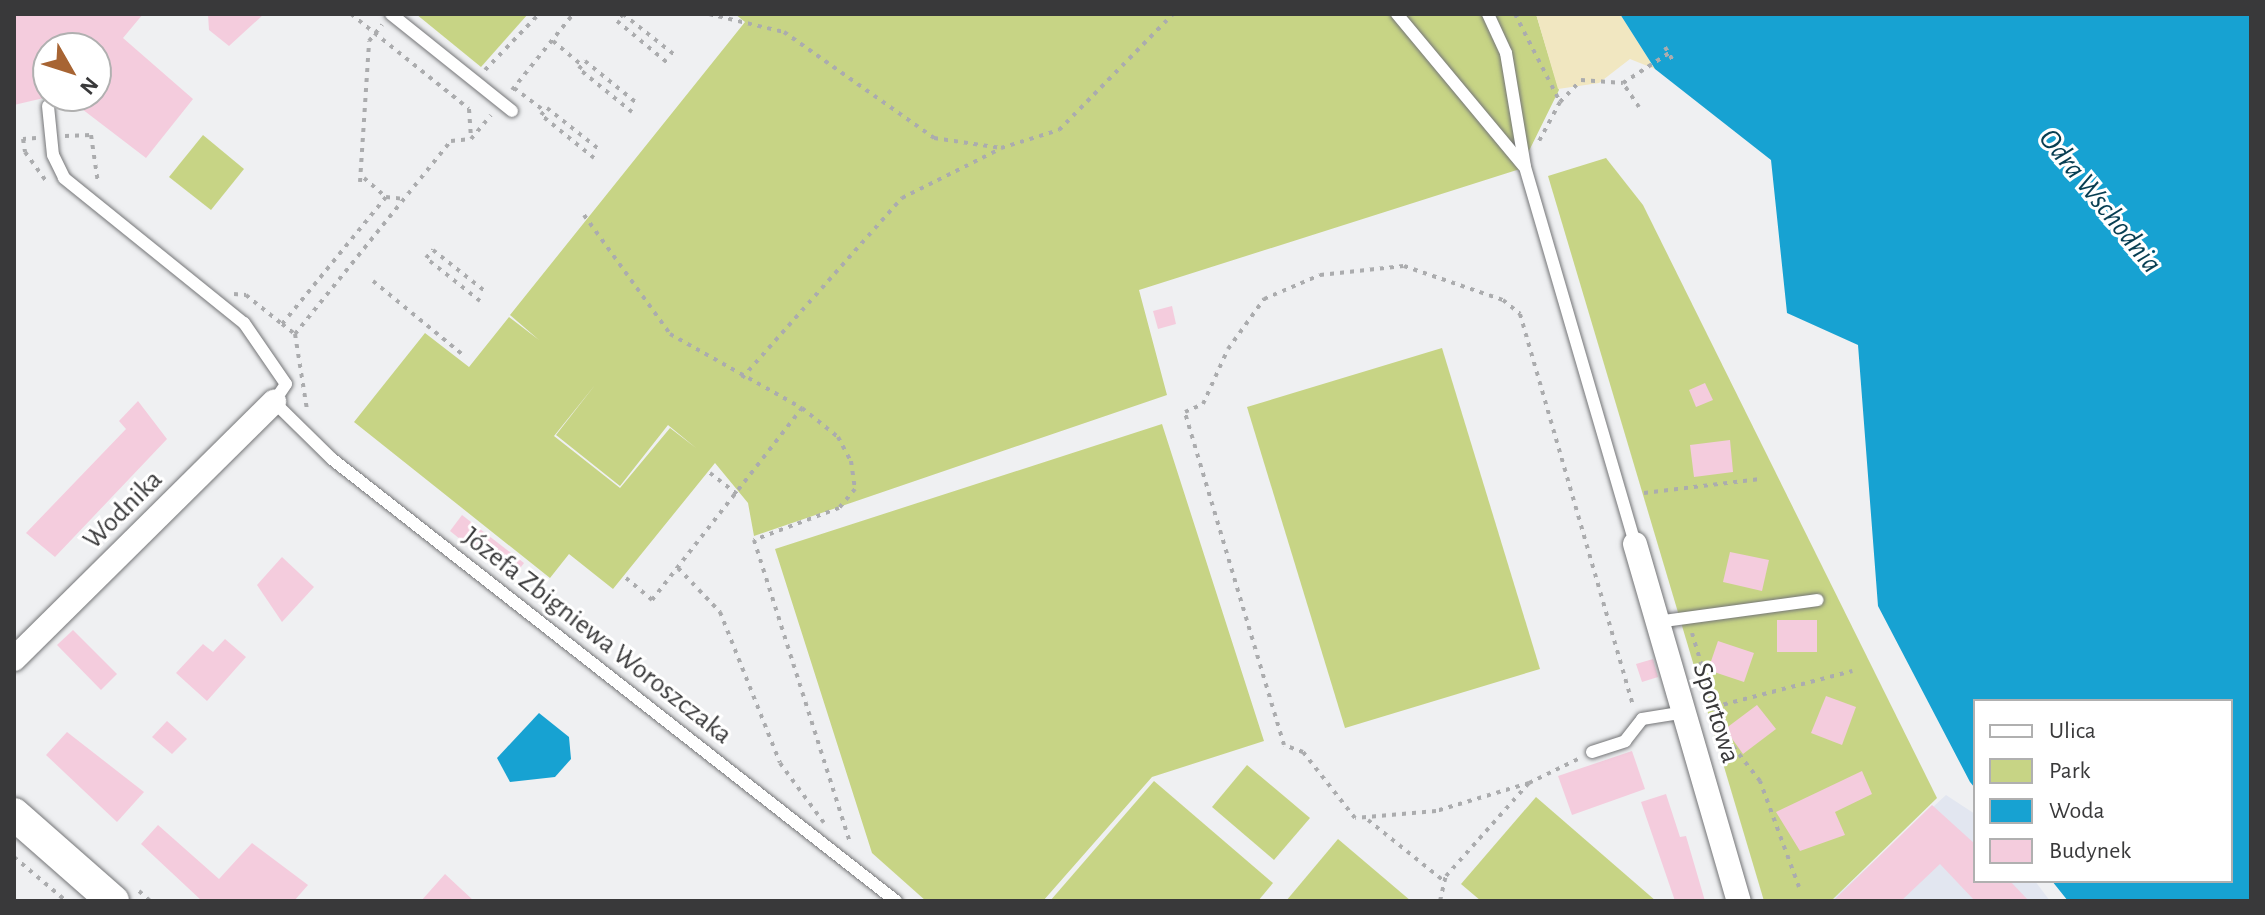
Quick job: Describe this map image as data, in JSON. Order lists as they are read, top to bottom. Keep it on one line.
{"streets":{"street":["Wodnika","Sportowa"],"lane":["Józefa Zbigniewa Woroszczaka"]},"crossings":[["Wodnika","Józefa Zbigniewa Woroszczaka"]],"water":["Odra Wschodnia"],"legend":["Ulica","Park","Woda","Budynek"],"north":"bottom right"}
